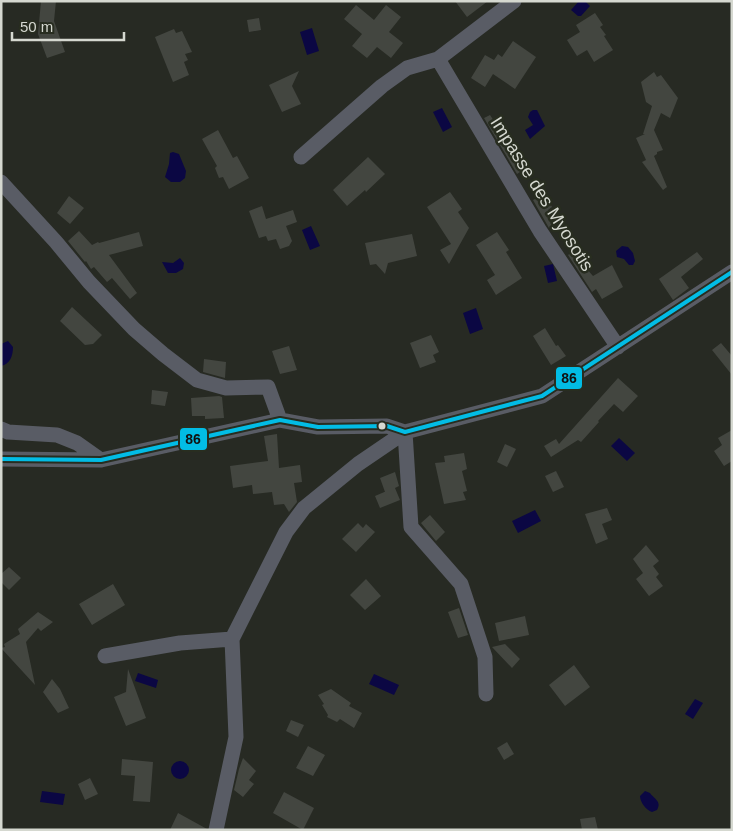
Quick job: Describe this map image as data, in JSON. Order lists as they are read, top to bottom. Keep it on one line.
{"streets":{"street":["Impasse des Myosotis"]},"lines":["transit line 86"],"scale_bar":"50 m"}
